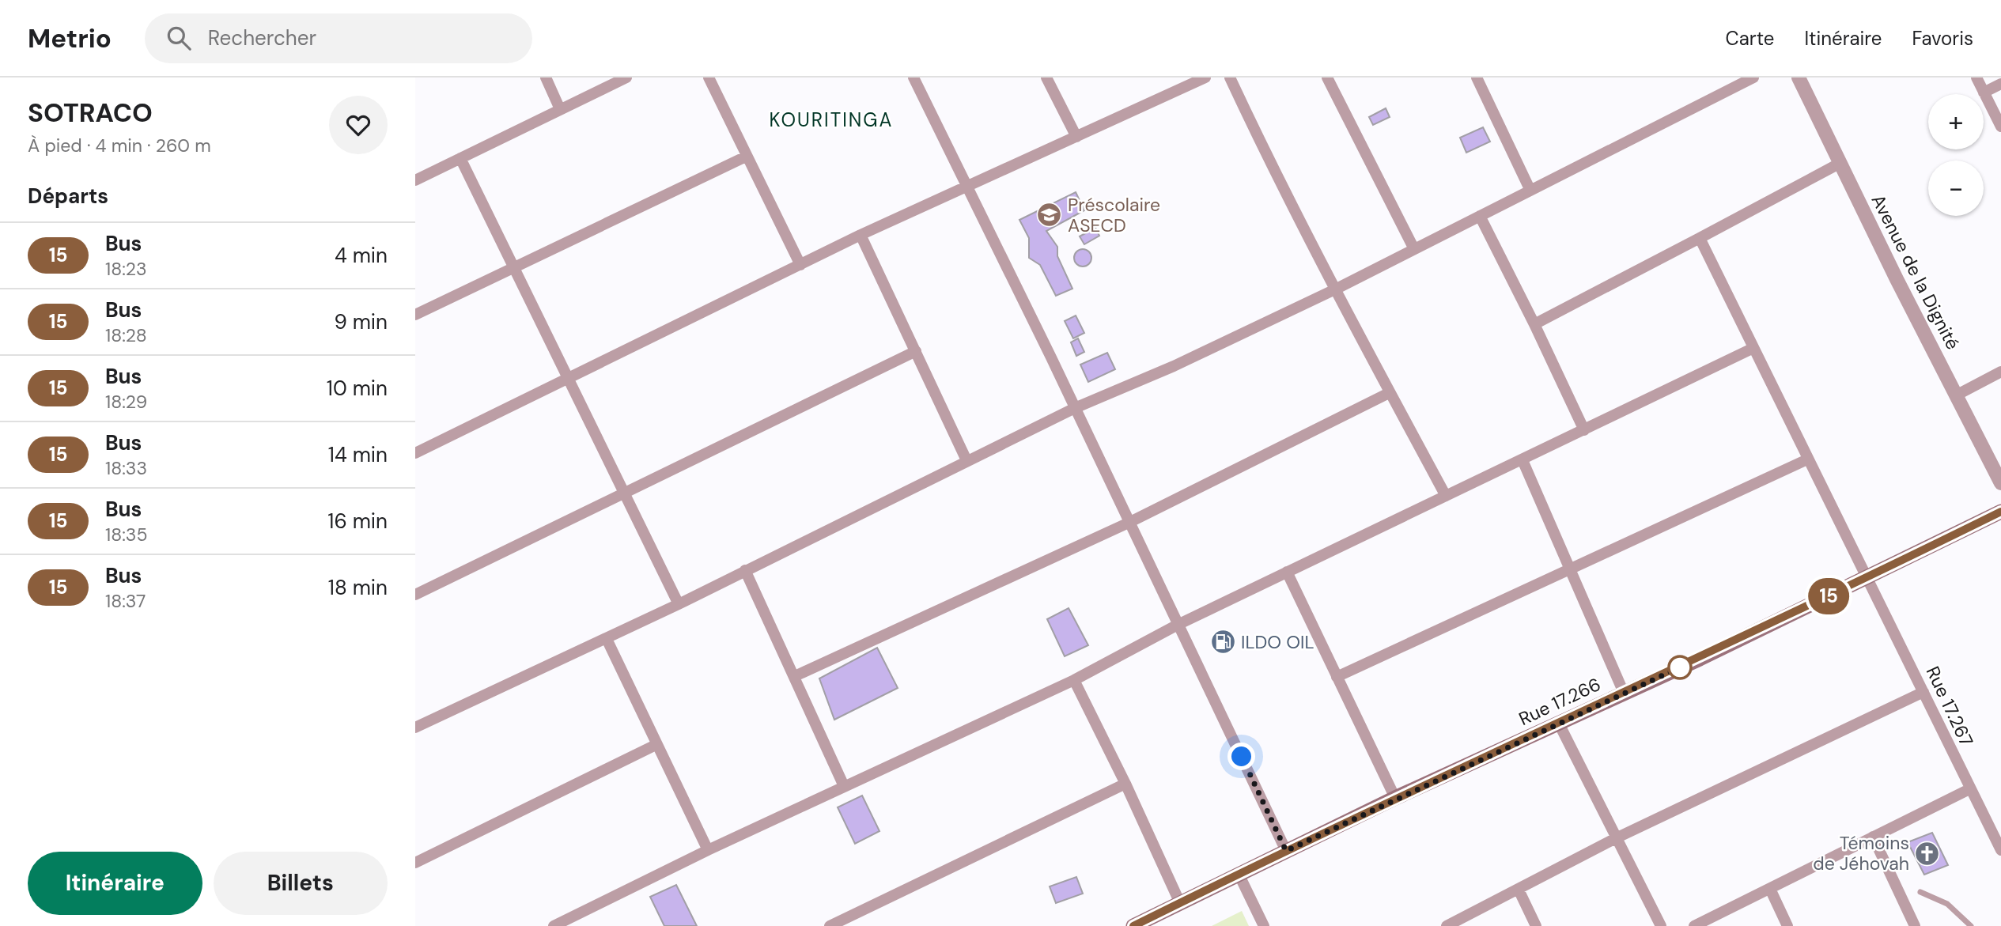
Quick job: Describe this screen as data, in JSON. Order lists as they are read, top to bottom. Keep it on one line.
{"streets":{"main road":["Rue 17.266"],"street":["Avenue de la Dignité","Rue 17.267"]},"crossings":[["Rue 17.266","Rue 17.267"]],"districts":["KOURITINGA"],"places":{"school or university":["Préscolaire ASECD"],"fuel station":["ILDO OIL"],"church":["Témoins de Jéhovah"]},"lines":["bus line 15"],"page":{"header":"Metrio","search":"Rechercher","nav":["Carte","Itinéraire","Favoris"],"heading":[["SOTRACO","À pied · 4 min · 260 m"],"Départs"],"on_map":"15","map_buttons":["+","−"],"list":[{"mark":"15","name":"Bus","note":"18:23","value":"4 min"},{"mark":"15","name":"Bus","note":"18:28","value":"9 min"},{"mark":"15","name":"Bus","note":"18:29","value":"10 min"},{"mark":"15","name":"Bus","note":"18:33","value":"14 min"},{"mark":"15","name":"Bus","note":"18:35","value":"16 min"},{"mark":"15","name":"Bus","note":"18:37","value":"18 min"}],"buttons":["Itinéraire","Billets"]}}
